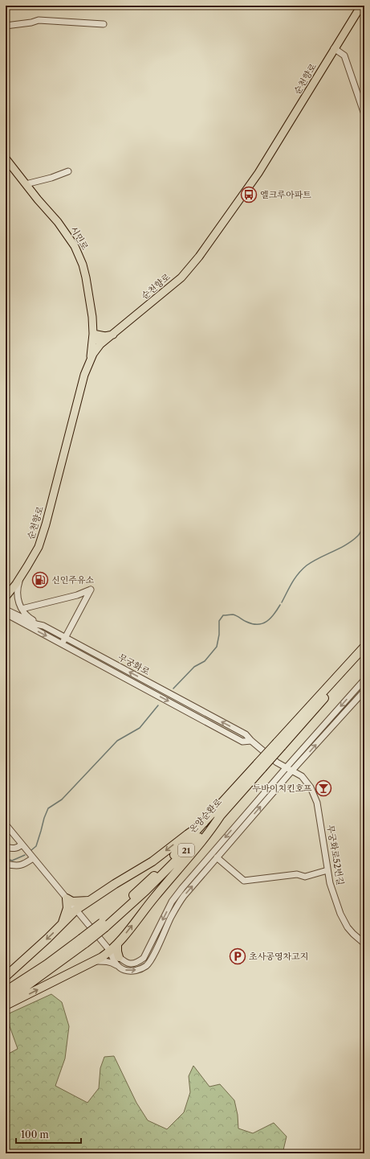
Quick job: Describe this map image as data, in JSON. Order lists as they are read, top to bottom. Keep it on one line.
{"streets":{"highway":["온양순환로","21"],"main road":["순천향로","시민로"],"street":["무궁화로","무궁화로52번길"]},"crossings":[["순천향로","시민로"],["무궁화로","무궁화로52번길"],["온양순환로","21"]],"places":{"bus stop":["엘크루아파트"],"fuel station":["신인주유소"],"bar":["두바이치킨호프"],"parking":["초사공영차고지"]},"scale_bar":"100 m"}
